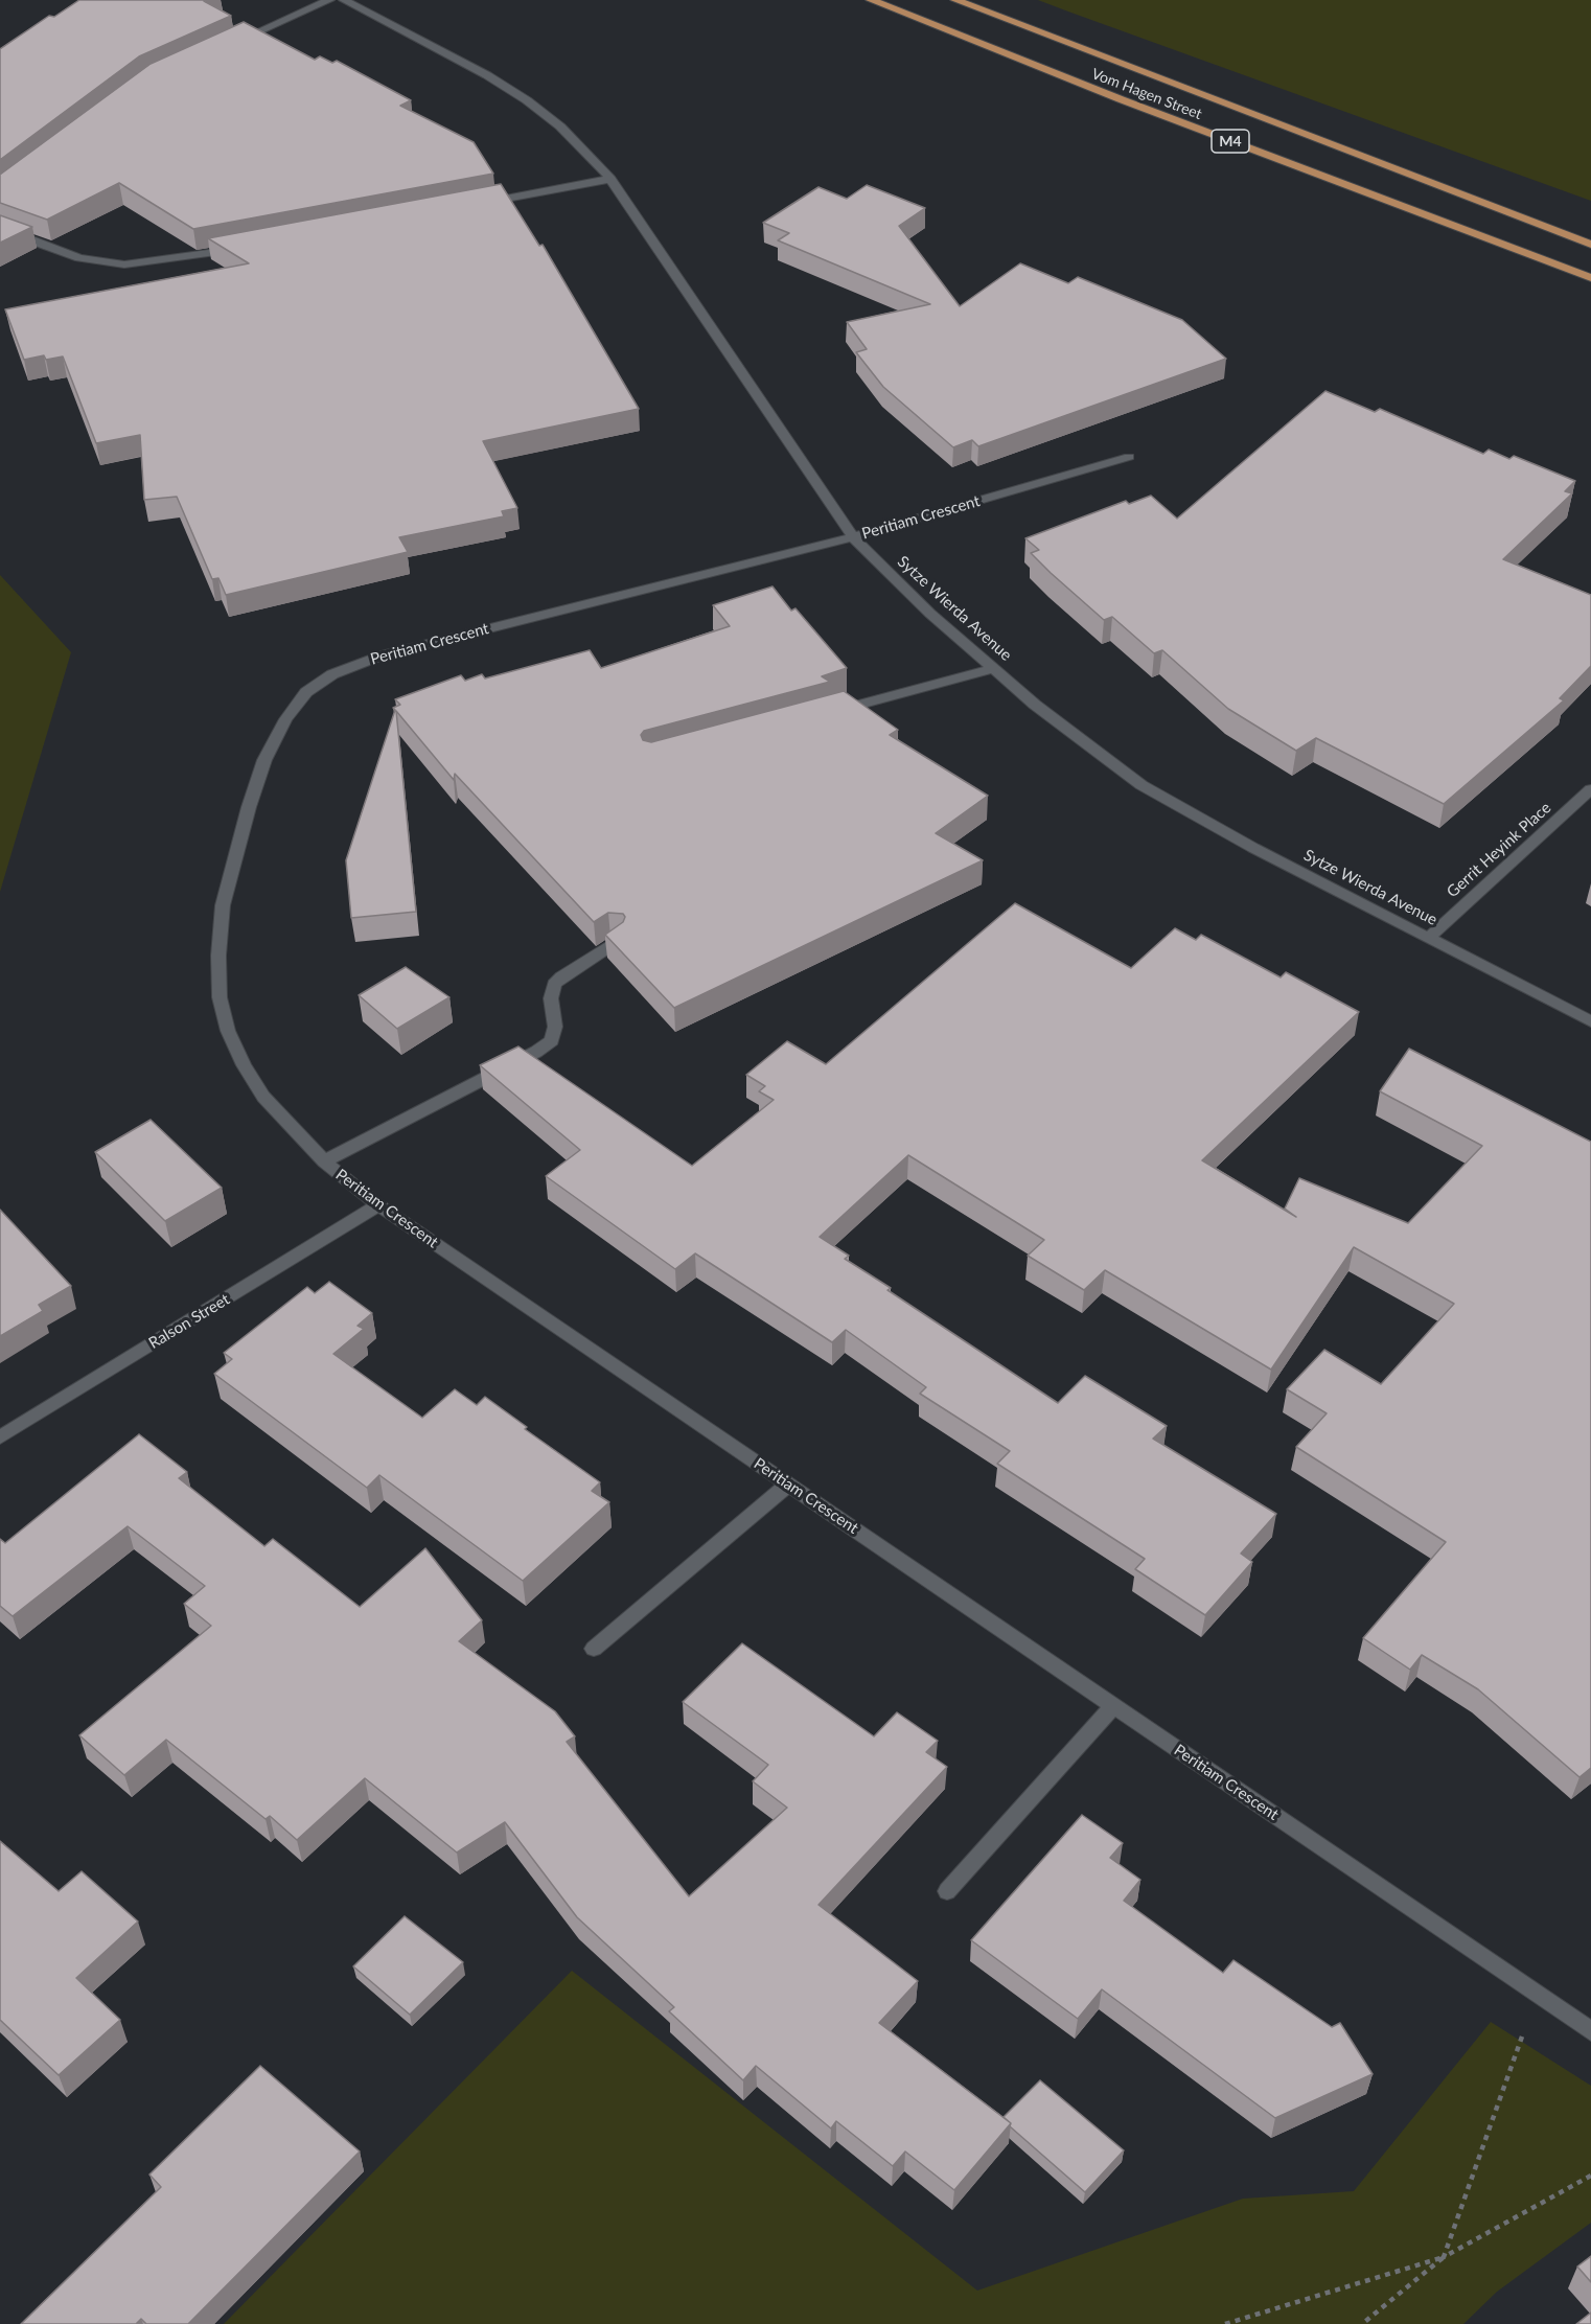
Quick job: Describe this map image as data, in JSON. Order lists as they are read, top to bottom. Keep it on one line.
{"streets":{"main road":["Vom Hagen Street","M4"],"street":["Peritiam Crescent","Sytze Wierda Avenue","Gerrit Heyink Place","Ralson Street"]},"crossings":[["Peritiam Crescent","Sytze Wierda Avenue"],["Peritiam Crescent","Ralson Street"],["Sytze Wierda Avenue","Gerrit Heyink Place"]]}
